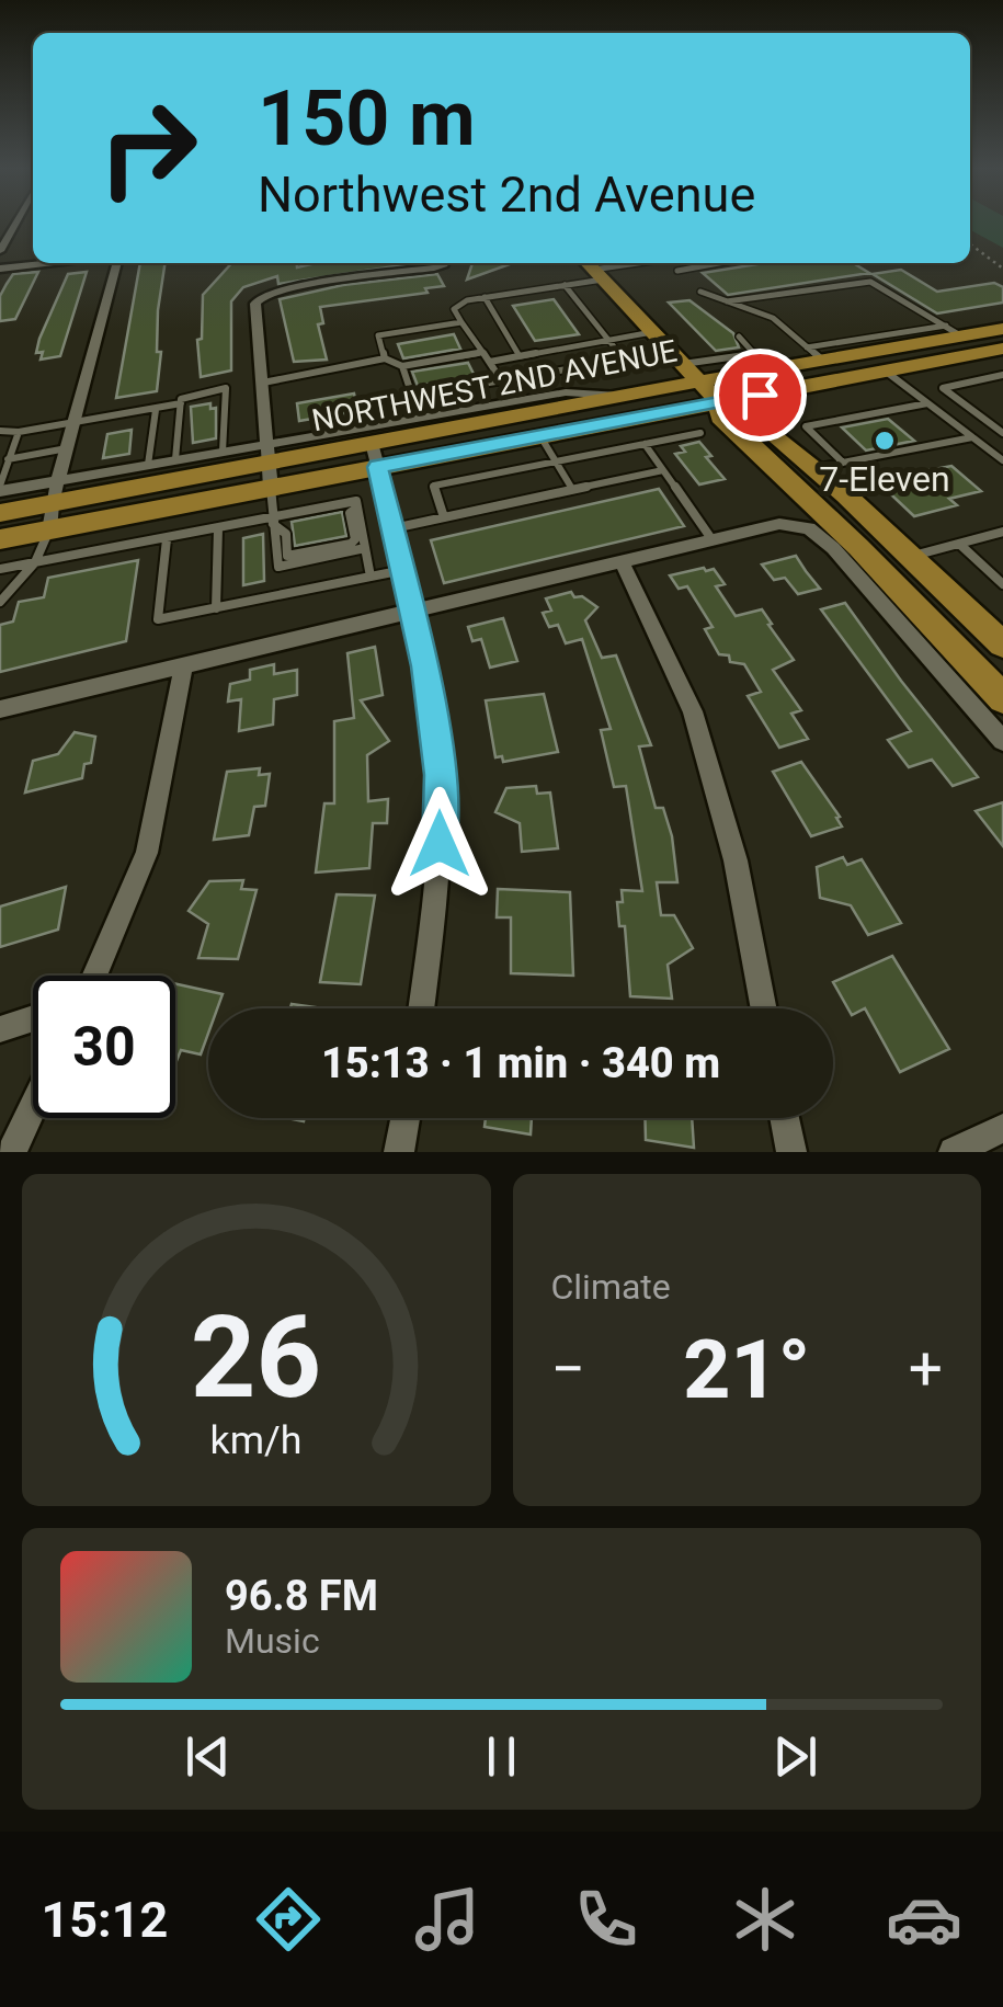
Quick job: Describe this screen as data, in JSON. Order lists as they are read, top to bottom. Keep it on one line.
{"streets":{"main road":["NORTHWEST 2ND AVENUE"]},"places":["7-Eleven"],"page":{"turn":["150 m","Northwest 2nd Avenue"],"limit":"30","trip":"15:13 · 1 min · 340 m","tile":"Climate","heat":["−","21°","+"],"song":["96.8 FM","Music"],"tabs":"15:12","gauge":["26","km/h"]}}
